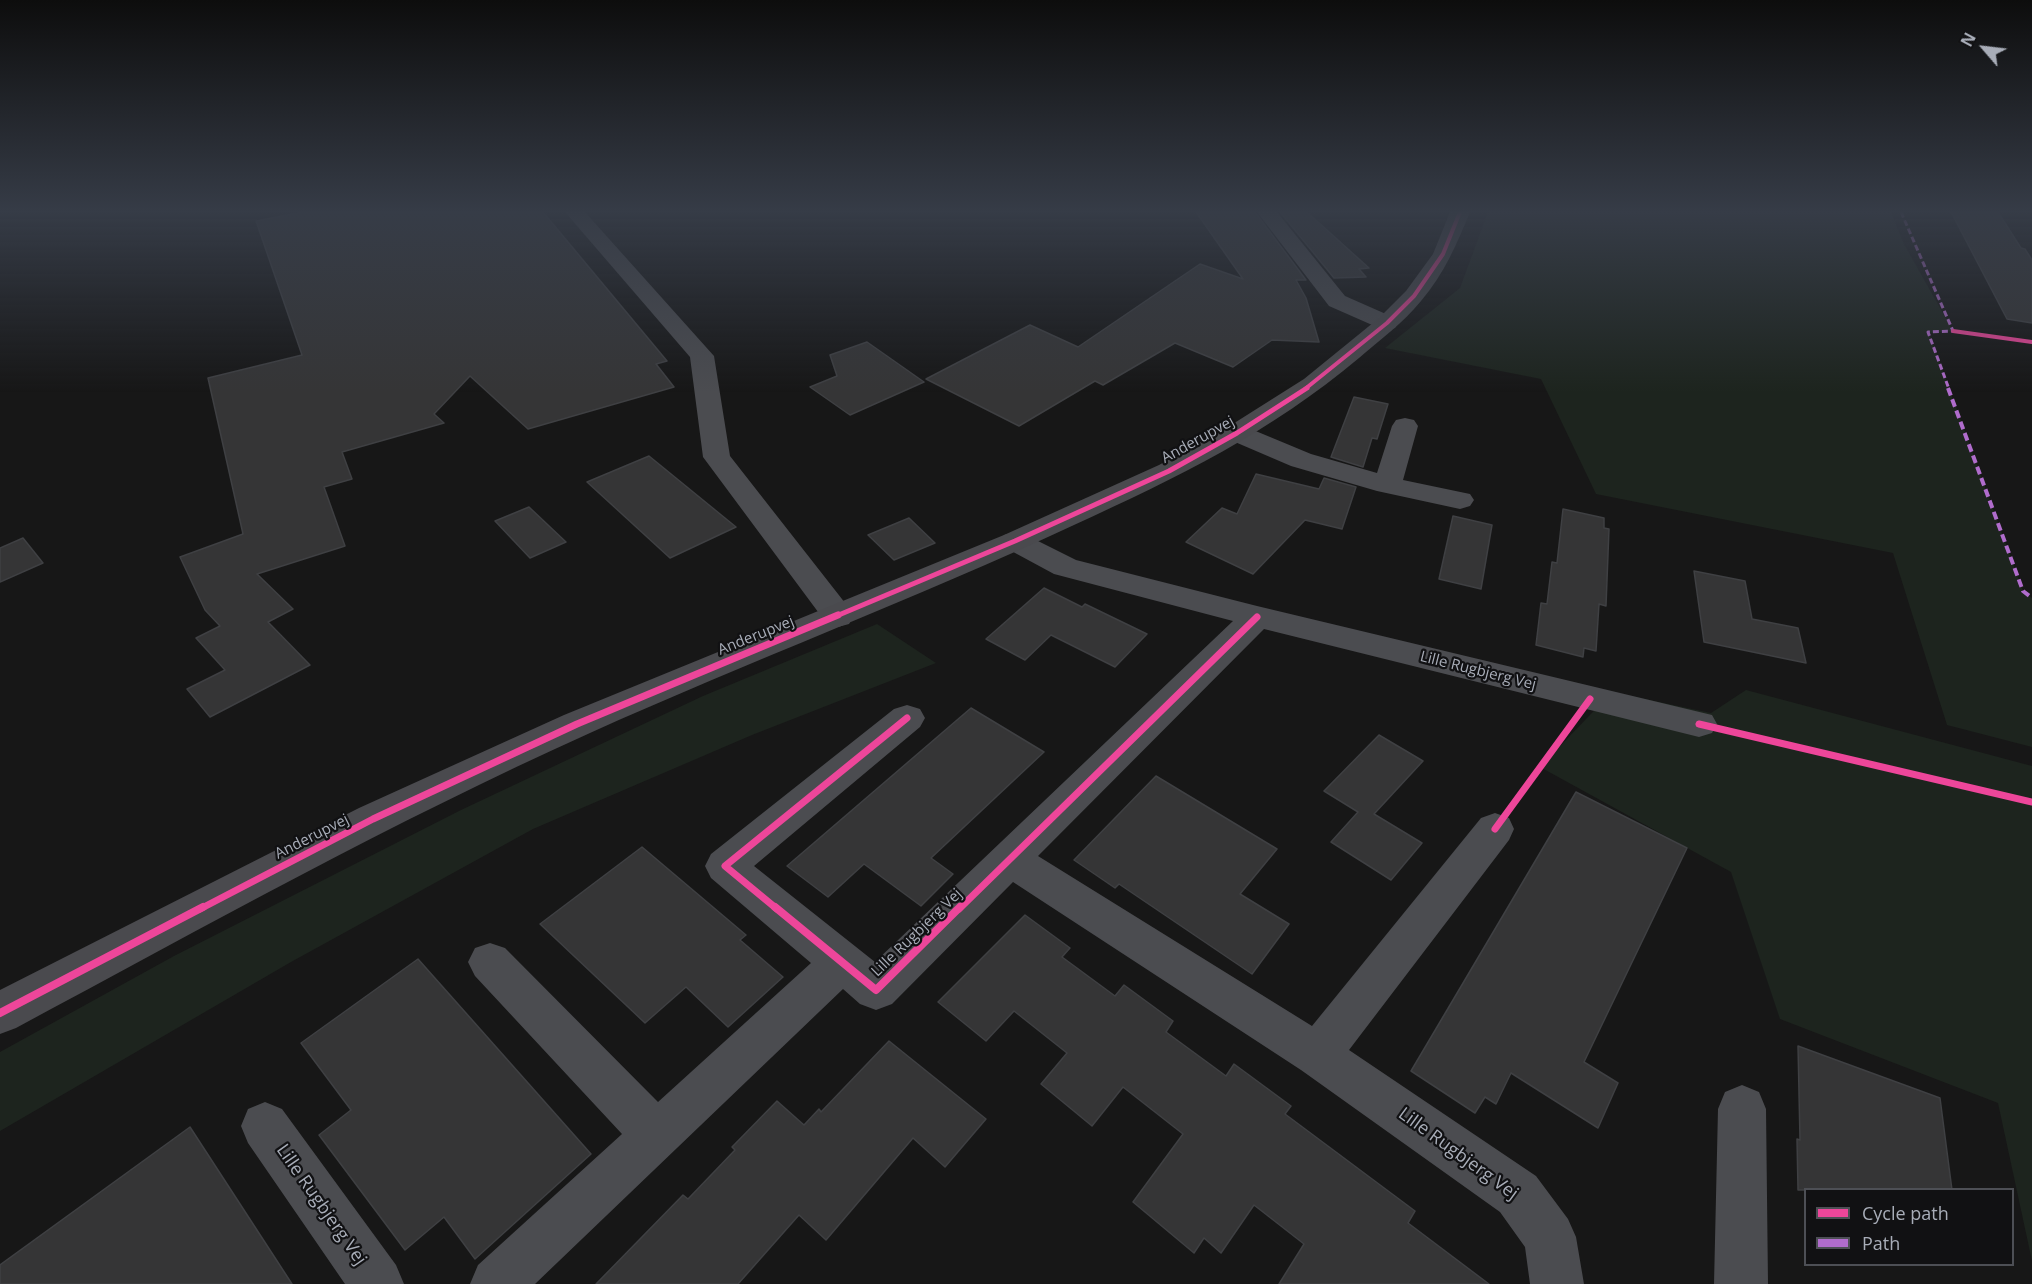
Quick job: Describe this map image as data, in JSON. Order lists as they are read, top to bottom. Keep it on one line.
{"streets":{"street":["Anderupvej","Lille Rugbjerg Vej"]},"crossings":[["Anderupvej","Lille Rugbjerg Vej"]],"legend":["Cycle path","Path"],"north":"top left"}
